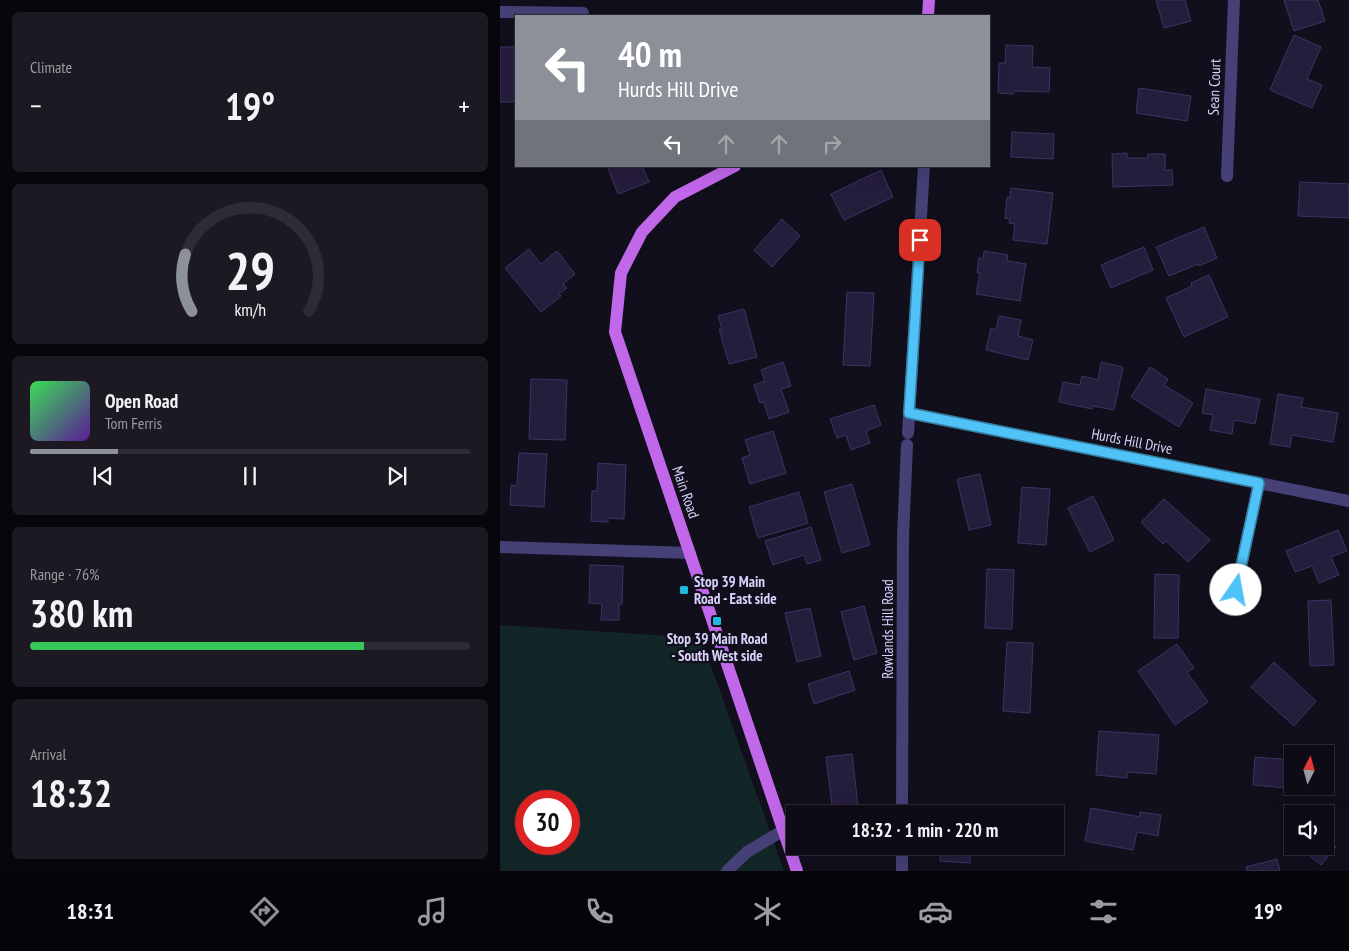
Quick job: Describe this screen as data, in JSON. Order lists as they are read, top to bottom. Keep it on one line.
{"streets":{"main road":["Main Road"],"street":["Sean Court","Hurds Hill Drive","Rowlands Hill Road"]},"crossings":[["Hurds Hill Drive","Rowlands Hill Road"]],"places":{"transit":["Stop 39 Main Road - East side","Stop 39 Main Road - South West side"]},"north":"top","page":{"tile":["Climate",["Range · 76%","380 km"],["Arrival","18:32"]],"turn":["40 m","Hurds Hill Drive"],"heat":["−","19°","+"],"song":["Open Road","Tom Ferris"],"limit":"30","trip":"18:32 · 1 min · 220 m","tabs":["18:31","19°"],"gauge":["29","km/h"]}}
